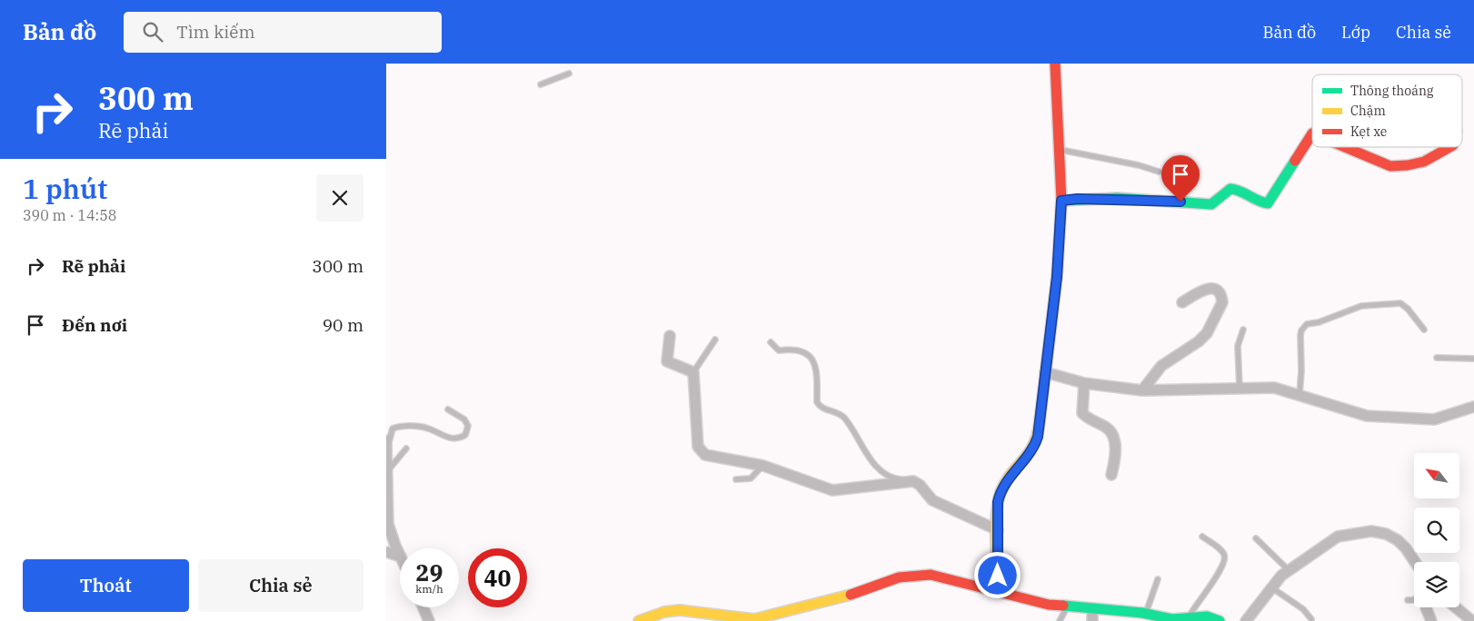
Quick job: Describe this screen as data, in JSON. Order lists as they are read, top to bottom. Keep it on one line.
{"legend":["Thông thoáng","Chậm","Kẹt xe"],"north":"top left","page":{"header":"Bản đồ","search":"Tìm kiếm","nav":["Bản đồ","Lớp","Chia sẻ"],"turn":["300 m","Rẽ phải"],"heading":["1 phút","390 m · 14:58"],"list":[{"name":"Rẽ phải","value":"300 m"},{"name":"Đến nơi","value":"90 m"}],"speed":"29 km/h","limit":"40","buttons":["Thoát","Chia sẻ"]}}
